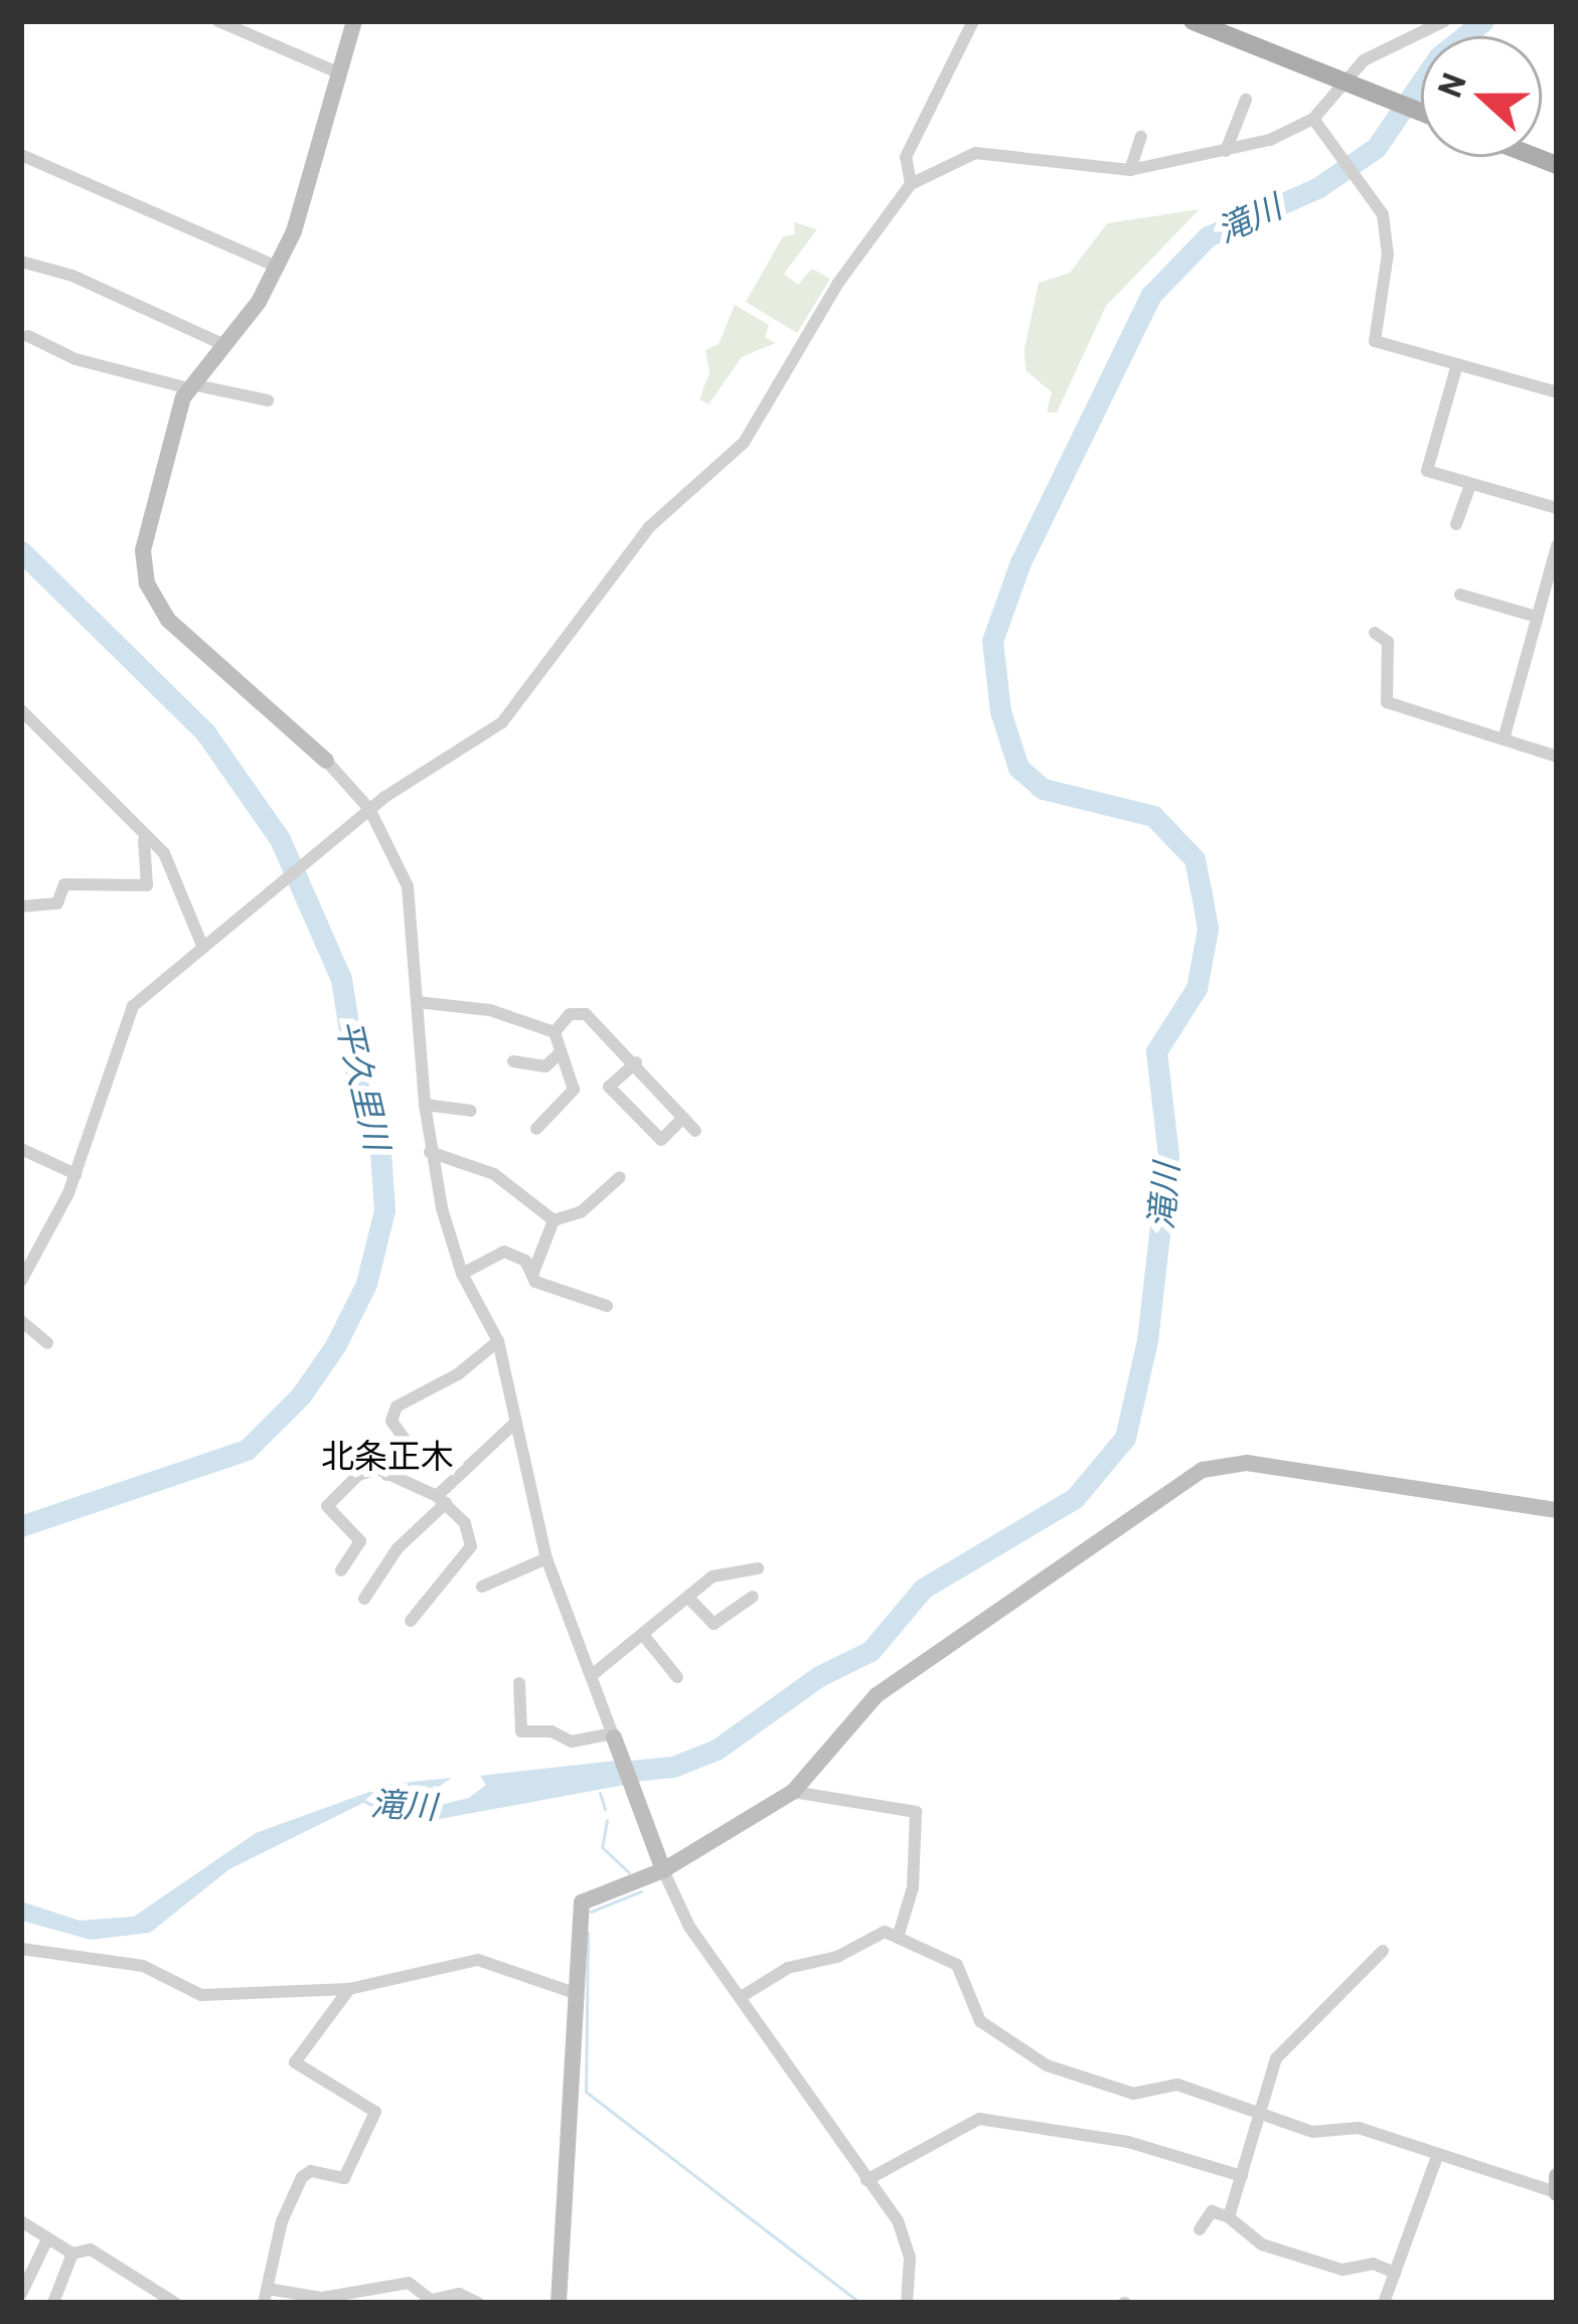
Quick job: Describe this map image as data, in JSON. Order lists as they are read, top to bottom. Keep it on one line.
{"districts":["北条正木"],"water":["滝川","平久里川"],"north":"left"}
